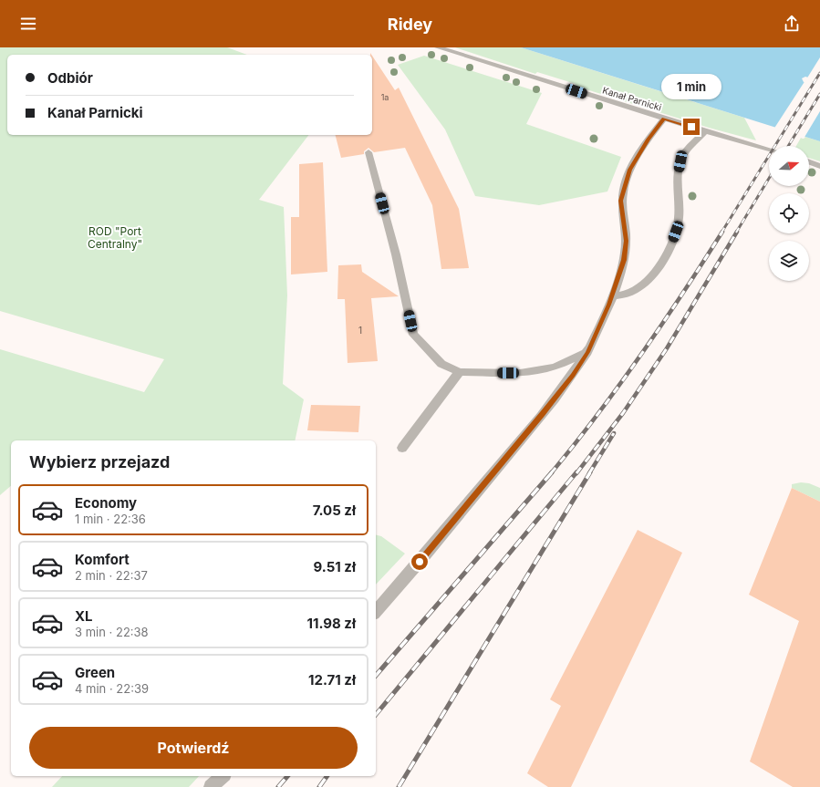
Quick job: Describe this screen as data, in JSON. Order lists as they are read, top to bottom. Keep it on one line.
{"streets":{"street":["Kanał Parnicki"]},"parks":["ROD \"Port Centralny\""],"house_numbers":["1a","1"],"north":"right","page":{"header":"Ridey","banner":["Odbiór","Kanał Parnicki"],"bubble":"1 min","heading":"Wybierz przejazd","list":[{"name":"Economy","note":"1 min · 22:36","value":"7.05 zł"},{"name":"Komfort","note":"2 min · 22:37","value":"9.51 zł"},{"name":"XL","note":"3 min · 22:38","value":"11.98 zł"},{"name":"Green","note":"4 min · 22:39","value":"12.71 zł"}],"buttons":"Potwierdź"}}
